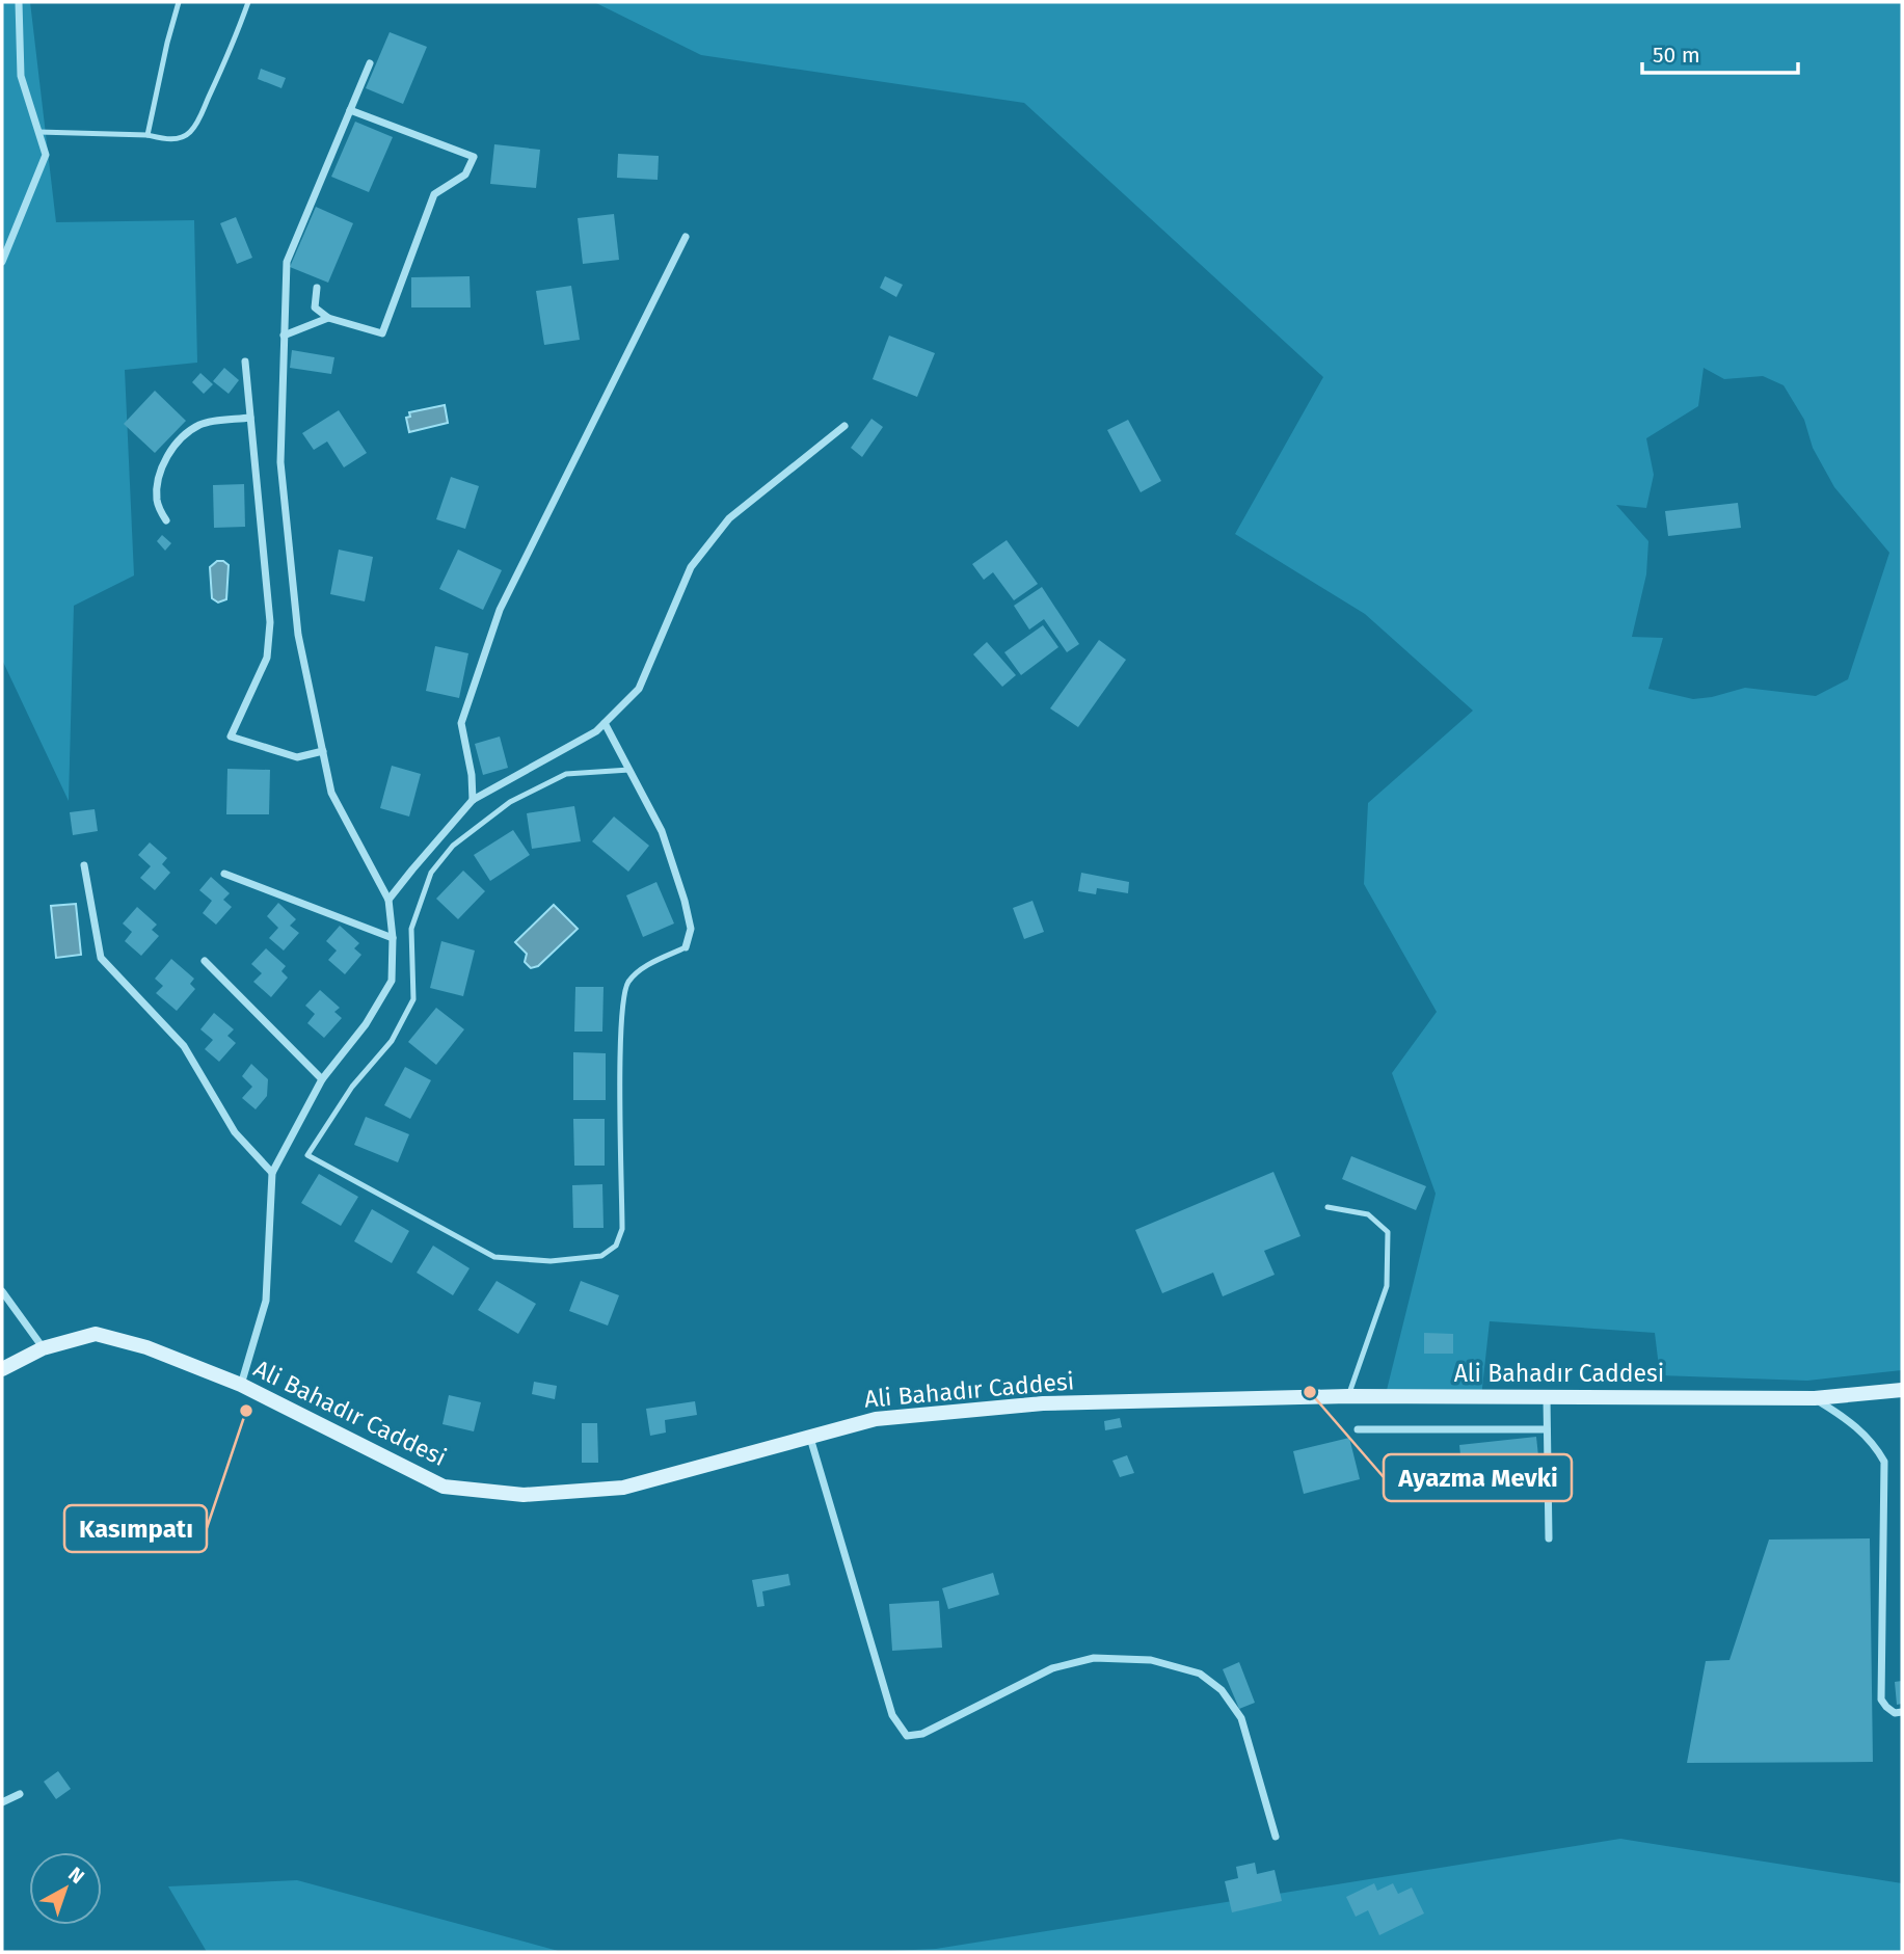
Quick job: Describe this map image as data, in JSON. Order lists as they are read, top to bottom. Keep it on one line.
{"streets":{"main road":["Ali Bahadır Caddesi"]},"places":["Ayazma Mevki","Kasımpatı"],"scale_bar":"50 m","north":"top right"}
